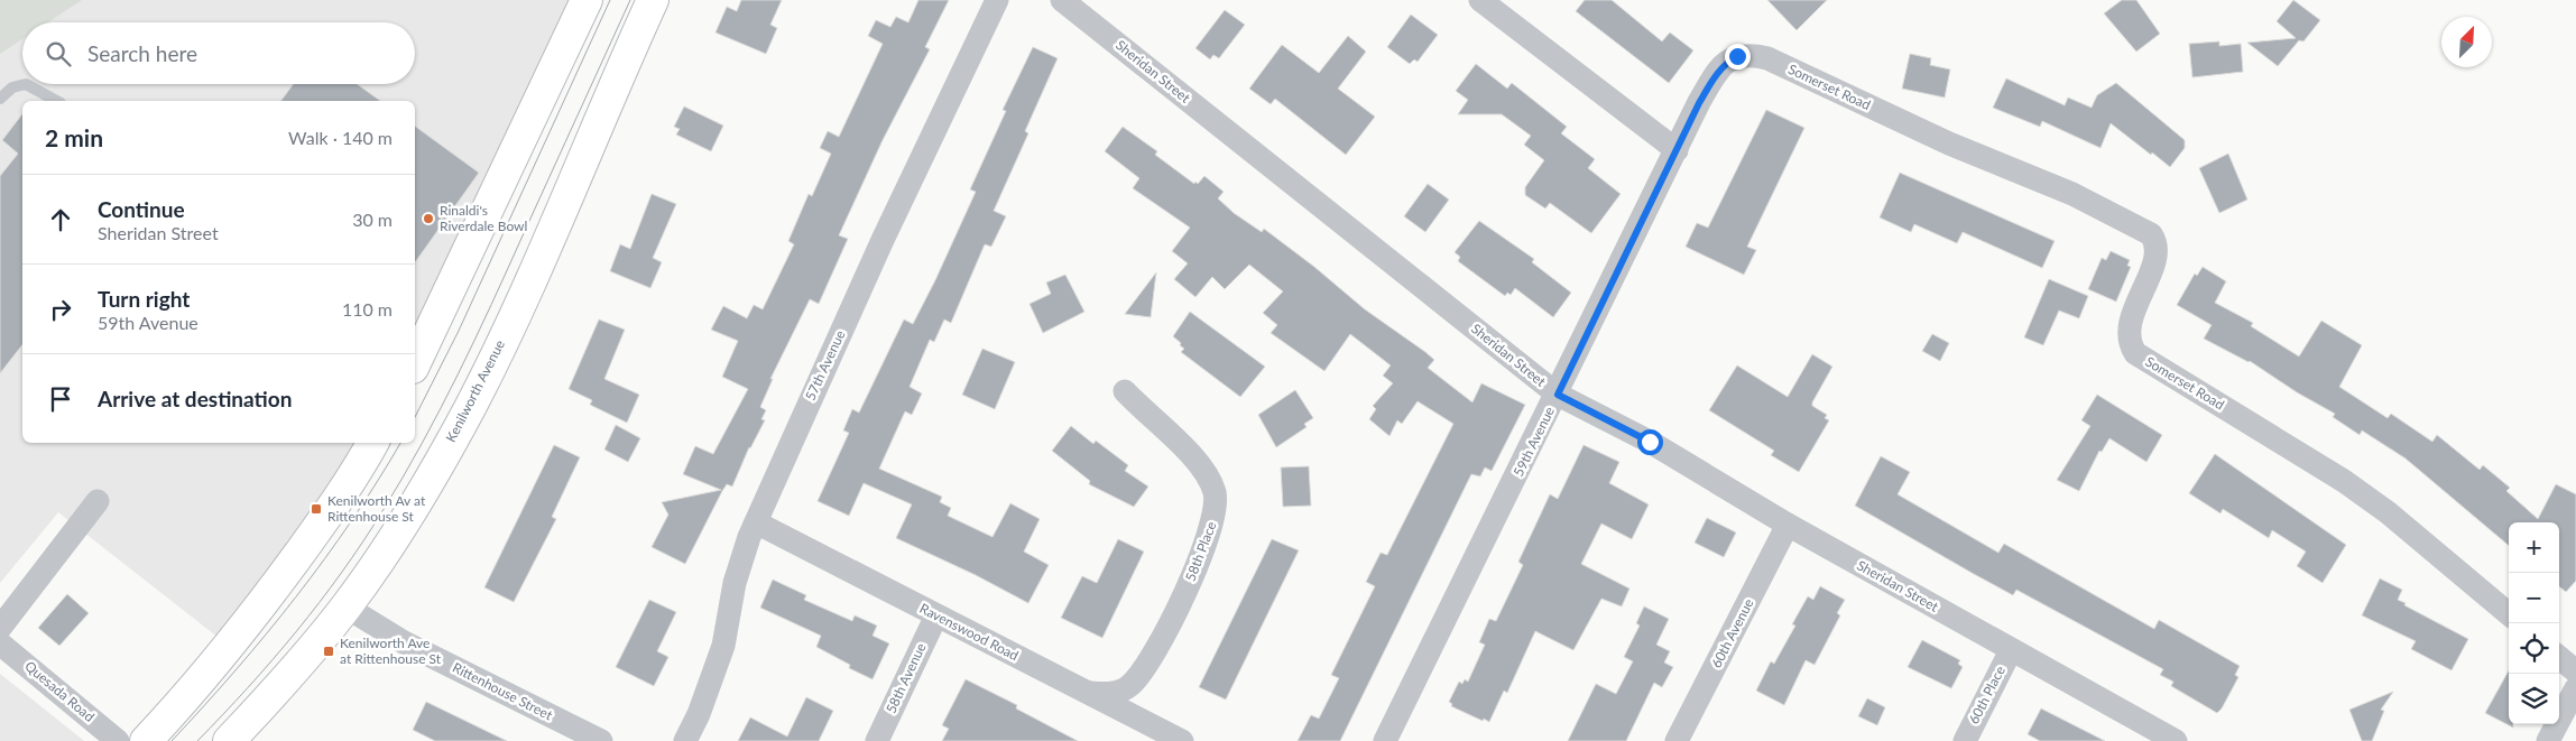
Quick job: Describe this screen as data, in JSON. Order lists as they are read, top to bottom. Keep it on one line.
{"streets":{"main road":["Kenilworth Avenue"],"street":["Sheridan Street","Somerset Road","57th Avenue","59th Avenue","58th Place","Ravenswood Road","60th Avenue","58th Avenue","Quesada Road","Rittenhouse Street","60th Place"]},"crossings":[["Sheridan Street","59th Avenue"],["Sheridan Street","60th Avenue"],["Sheridan Street","60th Place"],["Somerset Road","59th Avenue"],["57th Avenue","Ravenswood Road"],["Kenilworth Avenue","Rittenhouse Street"],["58th Place","Ravenswood Road"],["Ravenswood Road","58th Avenue"]],"places":{"other":["Rinaldi's Riverdale Bowl"],"transit":["Kenilworth Av at Rittenhouse St","Kenilworth Ave at Rittenhouse St"]},"north":"top right","page":{"search":"Search here","heading":["2 min","Walk · 140 m"],"list":[["Continue","Sheridan Street","30 m"],["Turn right","59th Avenue","110 m"],"Arrive at destination"],"map_buttons":["+","−"]}}
